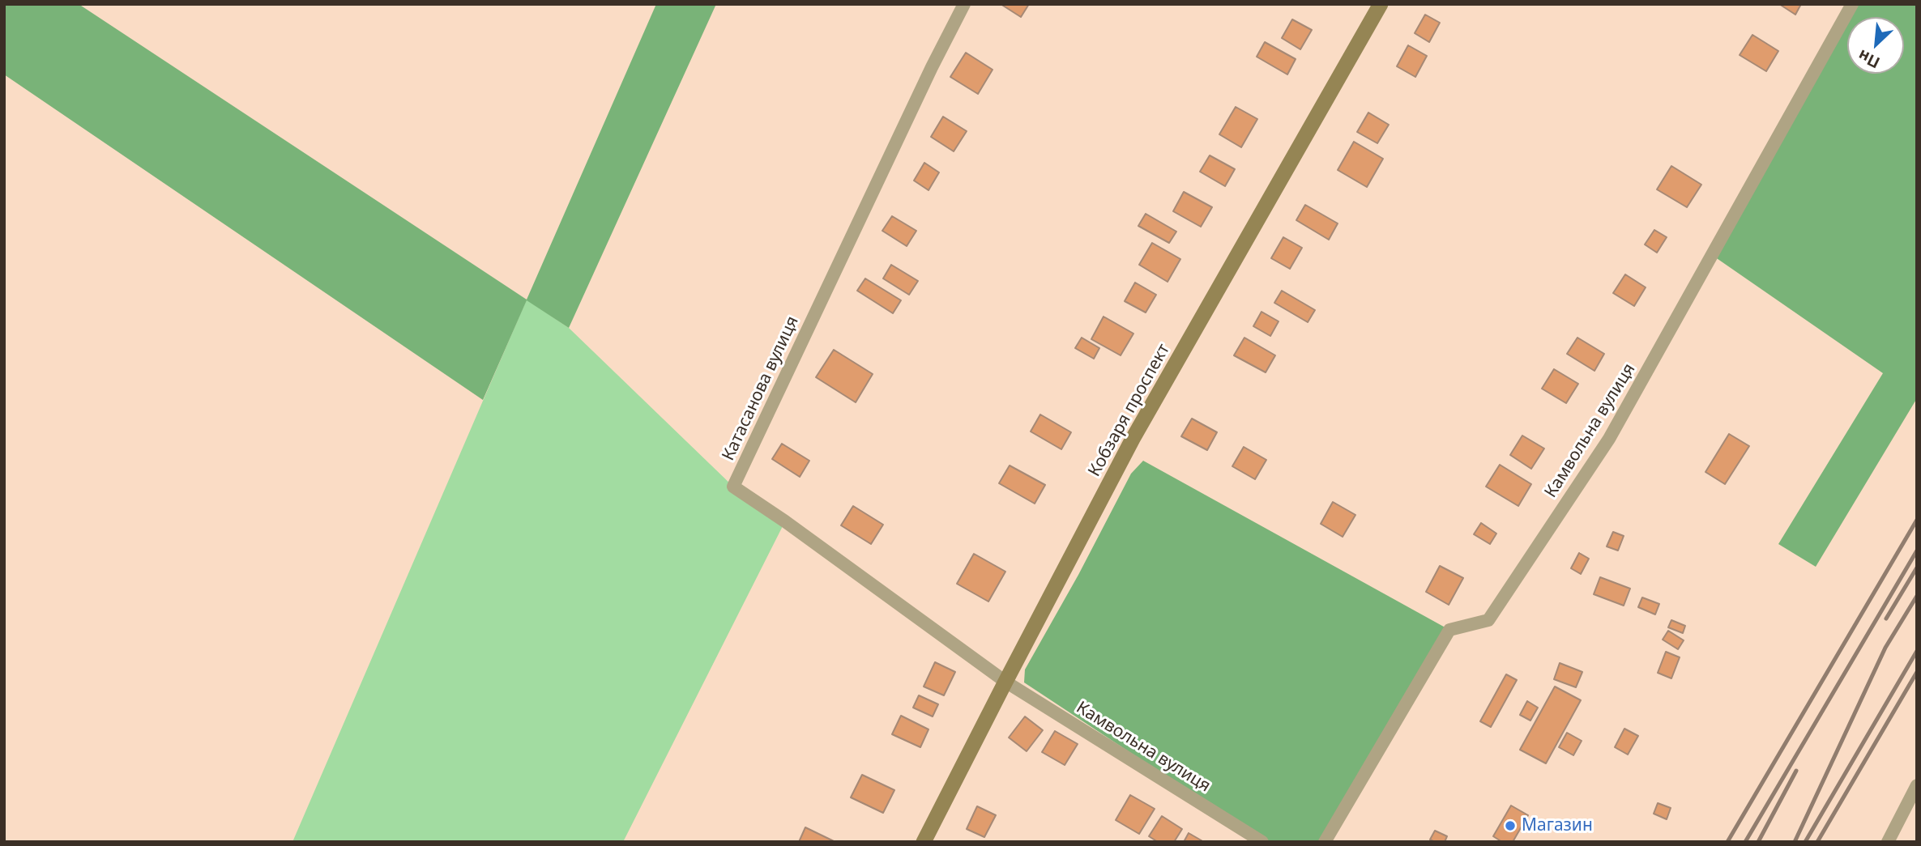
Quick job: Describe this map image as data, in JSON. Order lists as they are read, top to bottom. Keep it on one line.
{"streets":{"main road":["Кобзаря проспект"],"street":["Катасанова вулиця","Камвольна вулиця"]},"crossings":[["Катасанова вулиця","Кобзаря проспект"],["Катасанова вулиця","Камвольна вулиця"],["Кобзаря проспект","Камвольна вулиця"]],"places":["Магазин"],"north":"bottom left"}
